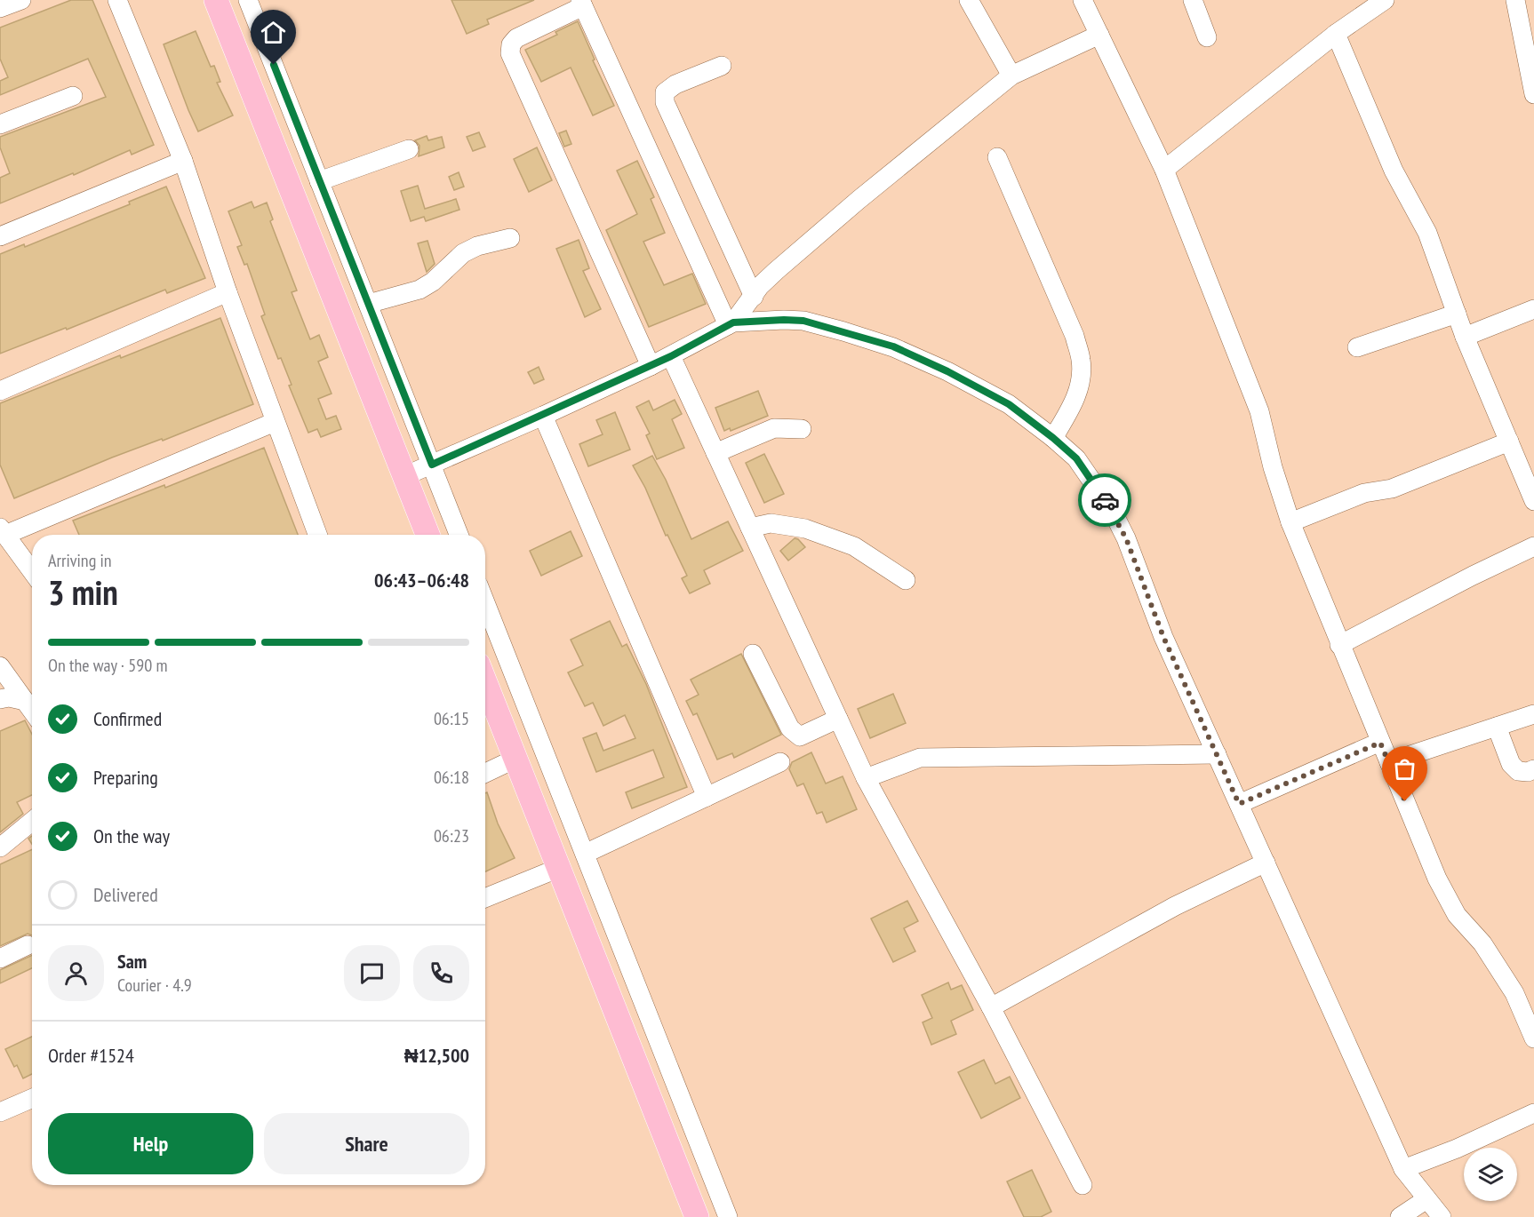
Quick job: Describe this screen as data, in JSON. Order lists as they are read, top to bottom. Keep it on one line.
{"page":{"heading":["3 min","Arriving in","06:43–06:48"],"panel":["Sam","Courier · 4.9","Order #1524","₦12,500"],"bar":"On the way · 590 m","list":[["Confirmed","06:15"],["Preparing","06:18"],["On the way","06:23"],"Delivered"],"buttons":["Help","Share"]}}
